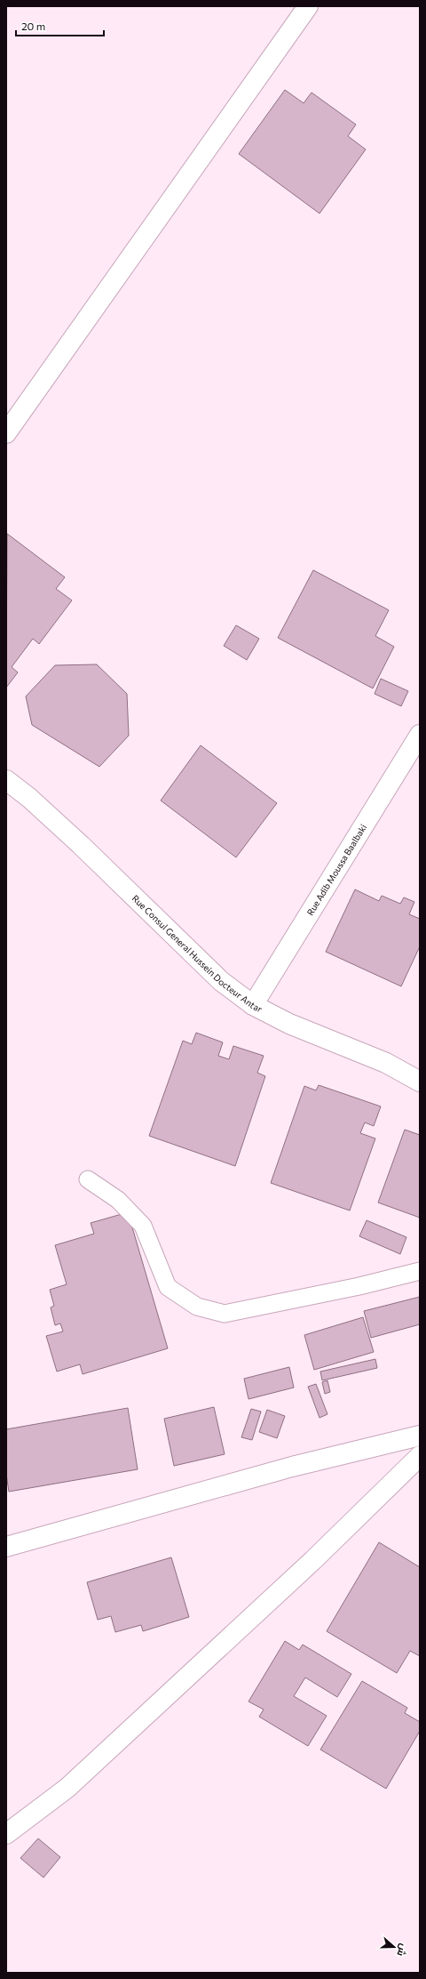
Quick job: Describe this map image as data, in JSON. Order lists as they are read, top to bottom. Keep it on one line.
{"streets":{"street":["Rue Adib Moussa Baalbaki","Rue Consul General Hussein Docteur Antar"]},"crossings":[["Rue Adib Moussa Baalbaki","Rue Consul General Hussein Docteur Antar"]],"scale_bar":"20 m","north":"right"}
